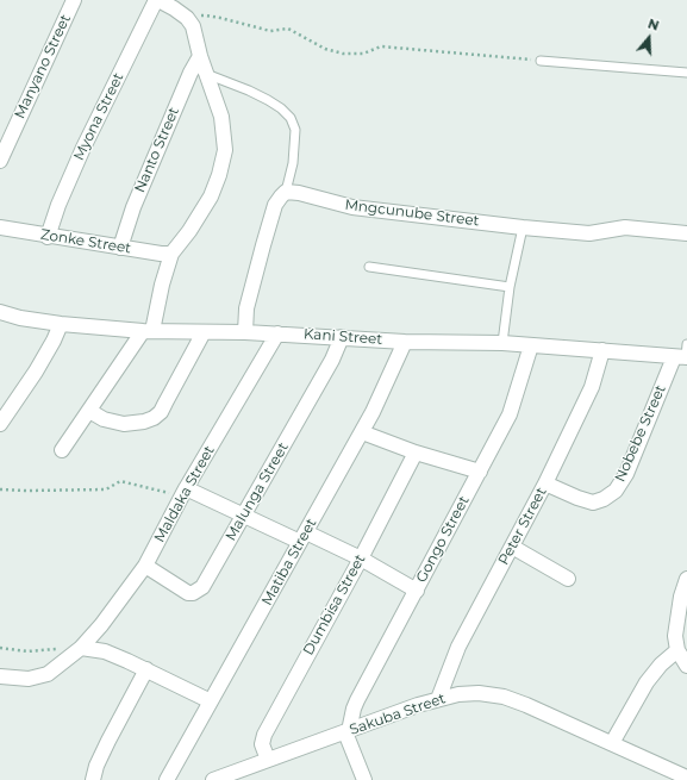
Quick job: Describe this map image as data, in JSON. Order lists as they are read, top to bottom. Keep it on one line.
{"streets":{"street":["Manyano Street","Myona Street","Nanto Street","Mngcunube Street","Zonke Street","Kani Street","Nobebe Street","Malunga Street","Maldaka Street","Peter Street","Gongo Street","Matiba Street","Dumbisa Street","Sakuba Street"]},"crossings":[["Myona Street","Zonke Street"],["Nanto Street","Zonke Street"],["Kani Street","Nobebe Street"],["Kani Street","Malunga Street"],["Kani Street","Maldaka Street"],["Kani Street","Peter Street"],["Kani Street","Gongo Street"],["Kani Street","Matiba Street"],["Nobebe Street","Peter Street"],["Malunga Street","Maldaka Street"],["Peter Street","Sakuba Street"],["Gongo Street","Sakuba Street"],["Dumbisa Street","Sakuba Street"]],"north":"top"}
